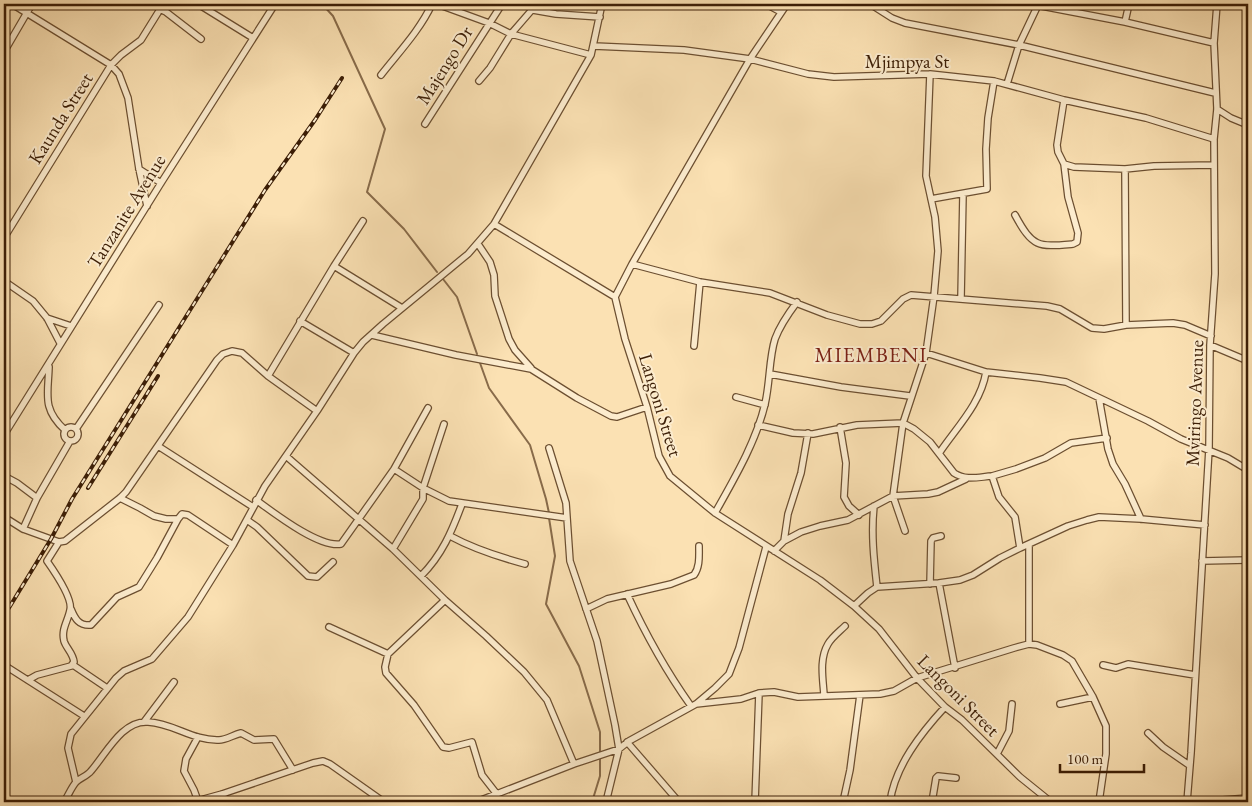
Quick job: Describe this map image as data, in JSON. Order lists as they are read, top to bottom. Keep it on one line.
{"streets":{"street":["Mjimpya St","Majengo Dr","Kaunda Street","Tanzanite Avenue","Mviringo Avenue","Langoni Street"]},"crossings":[["Mjimpya St","Mviringo Avenue"]],"districts":["MIEMBENI"],"scale_bar":"100 m"}
